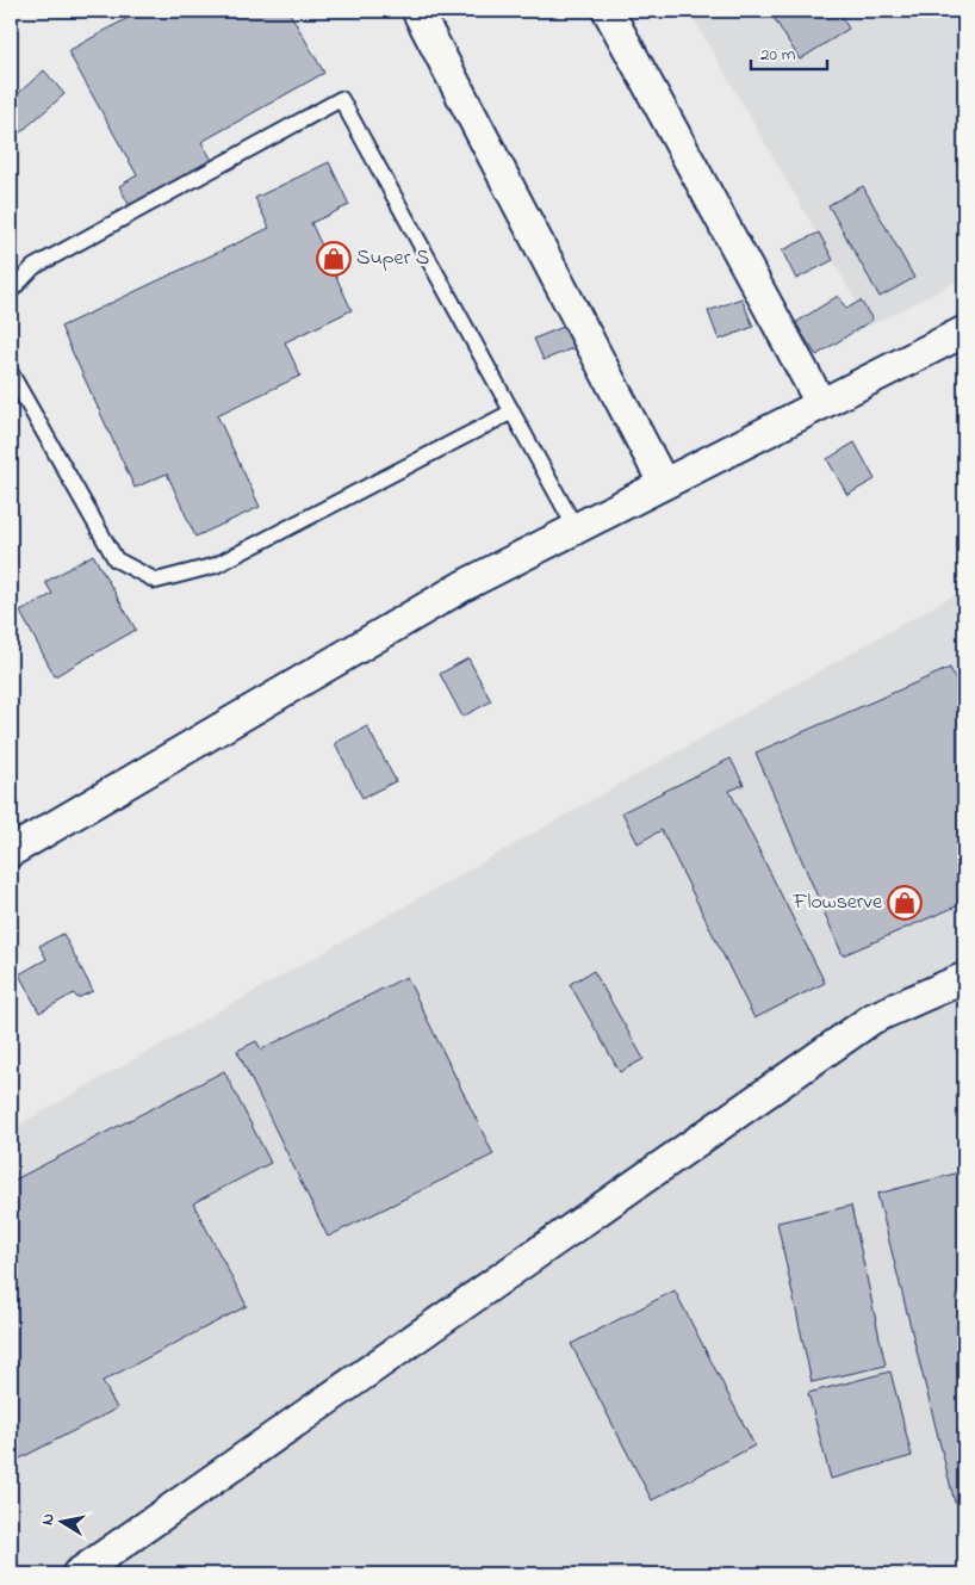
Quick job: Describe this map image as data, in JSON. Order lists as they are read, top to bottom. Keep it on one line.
{"places":{"shop":["Super S","Flowserve"]},"scale_bar":"20 m","north":"left"}
